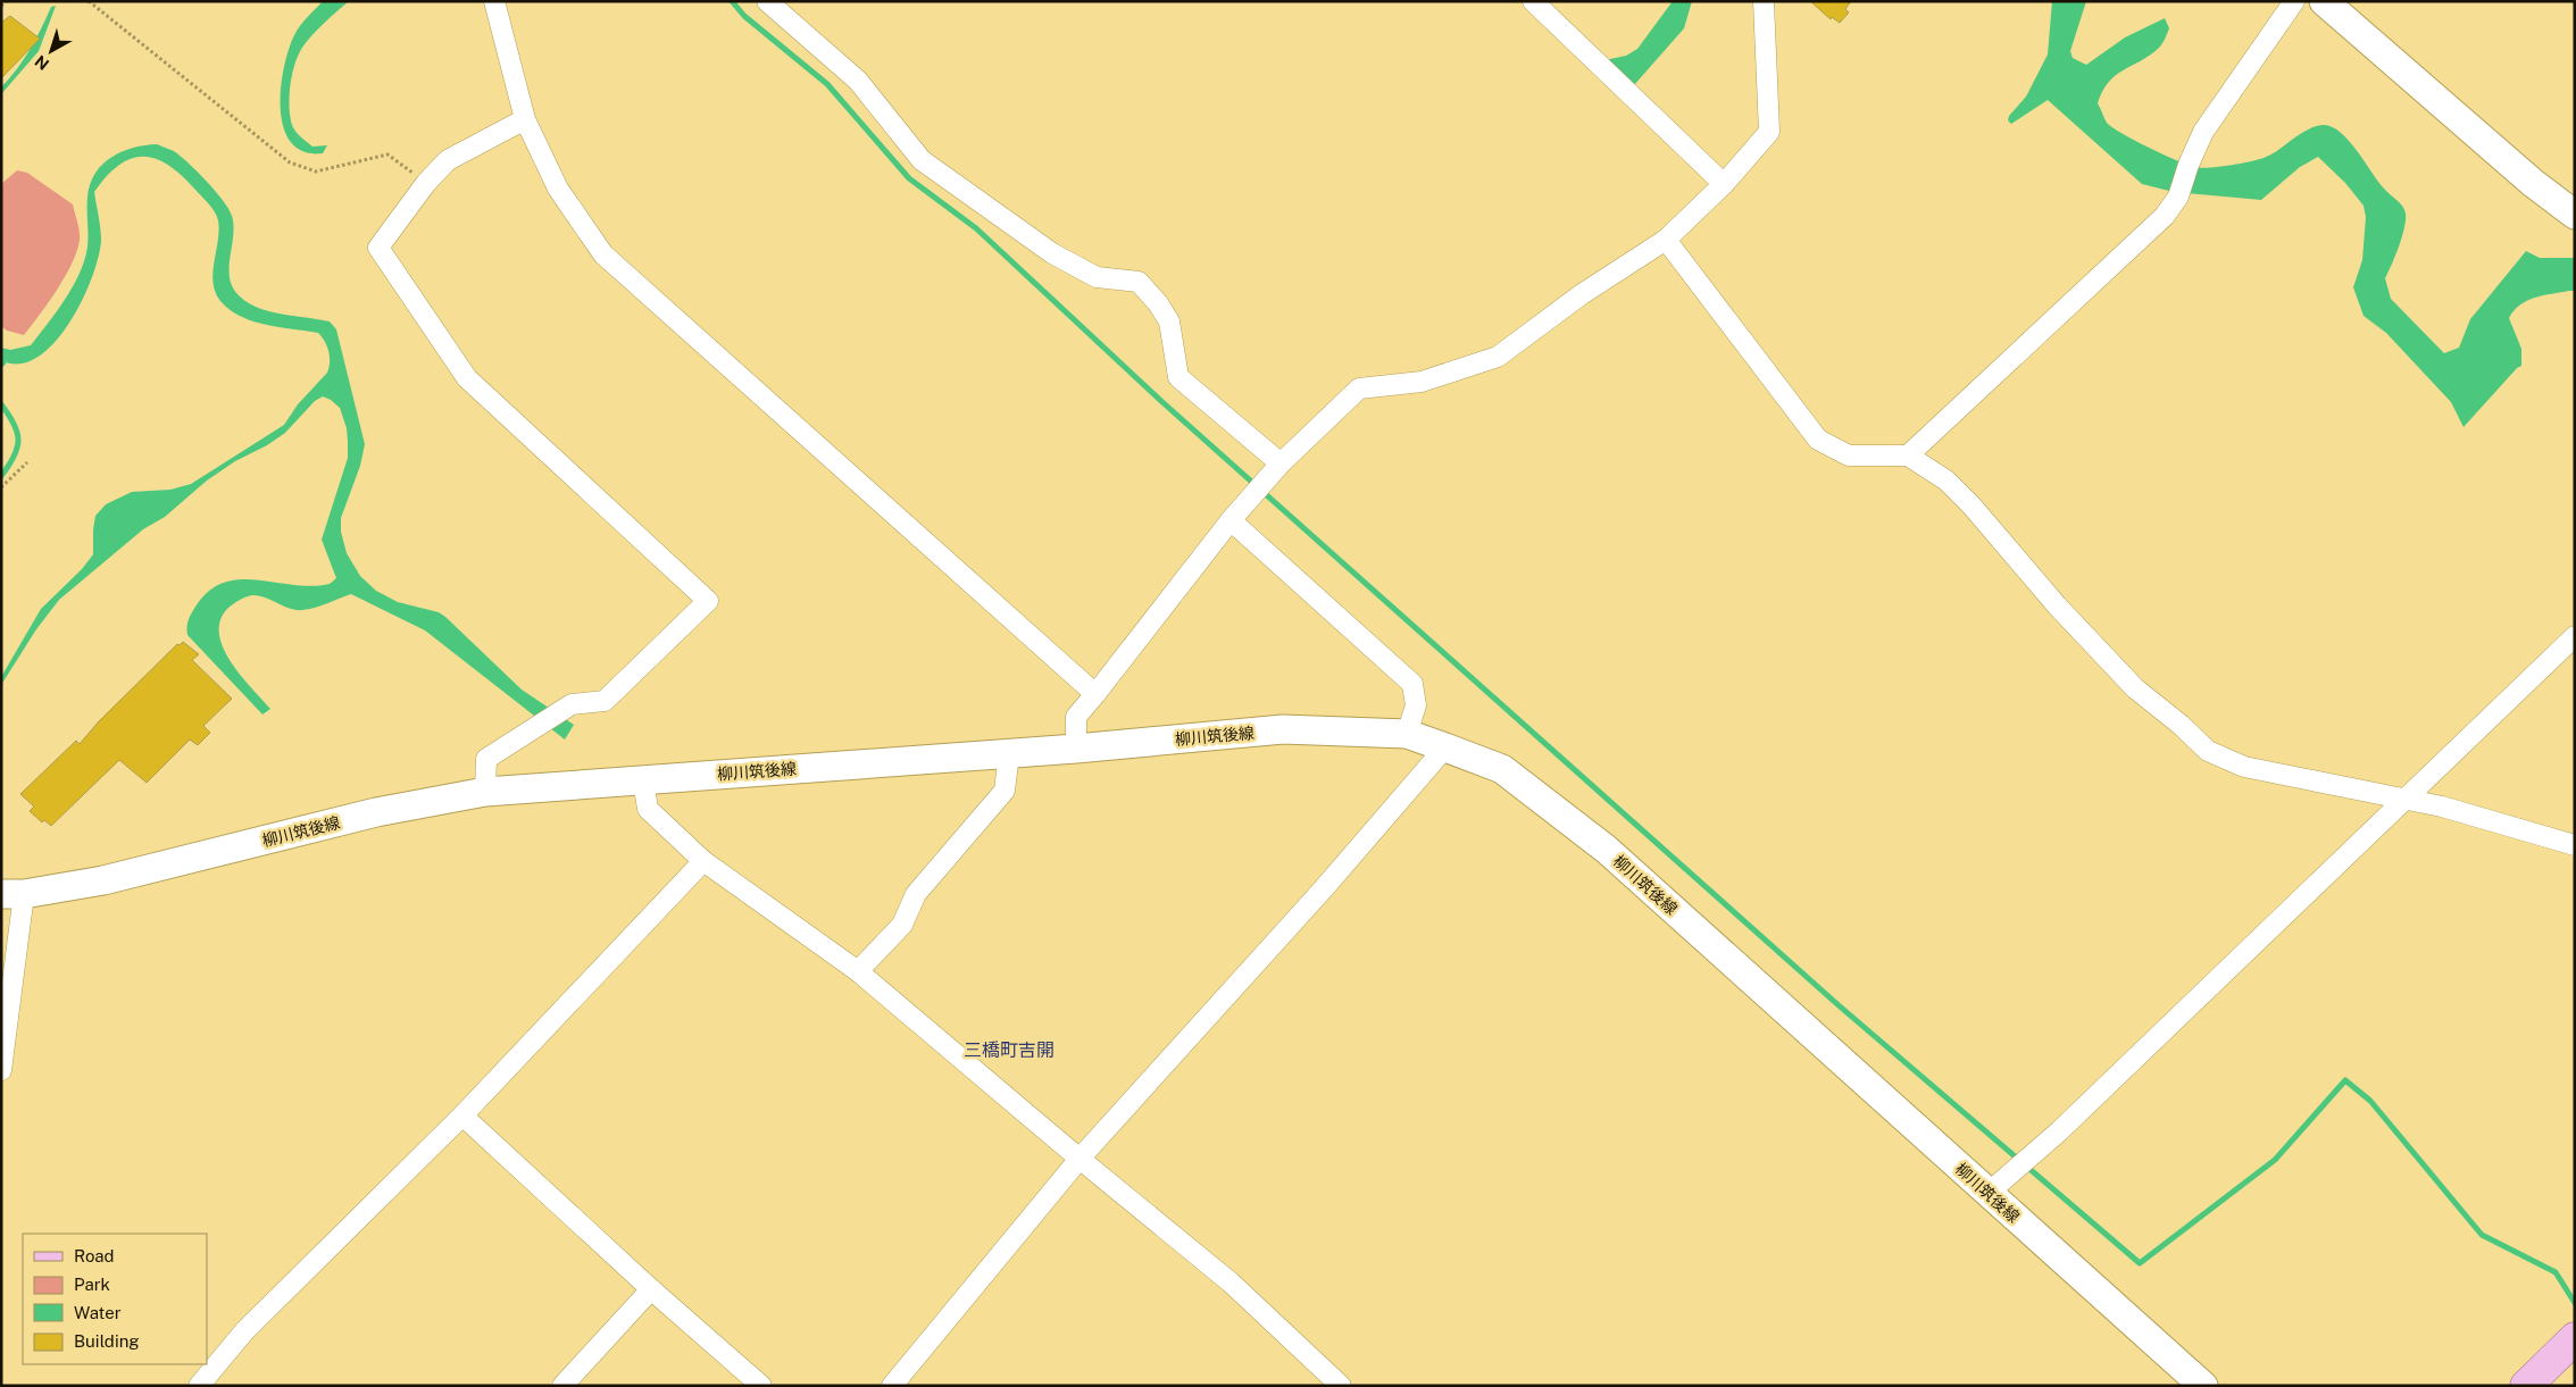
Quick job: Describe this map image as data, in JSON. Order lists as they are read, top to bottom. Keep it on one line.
{"streets":{"main road":["柳川筑後線"]},"districts":["三橋町吉開"],"legend":["Road","Park","Water","Building"],"north":"bottom left"}
